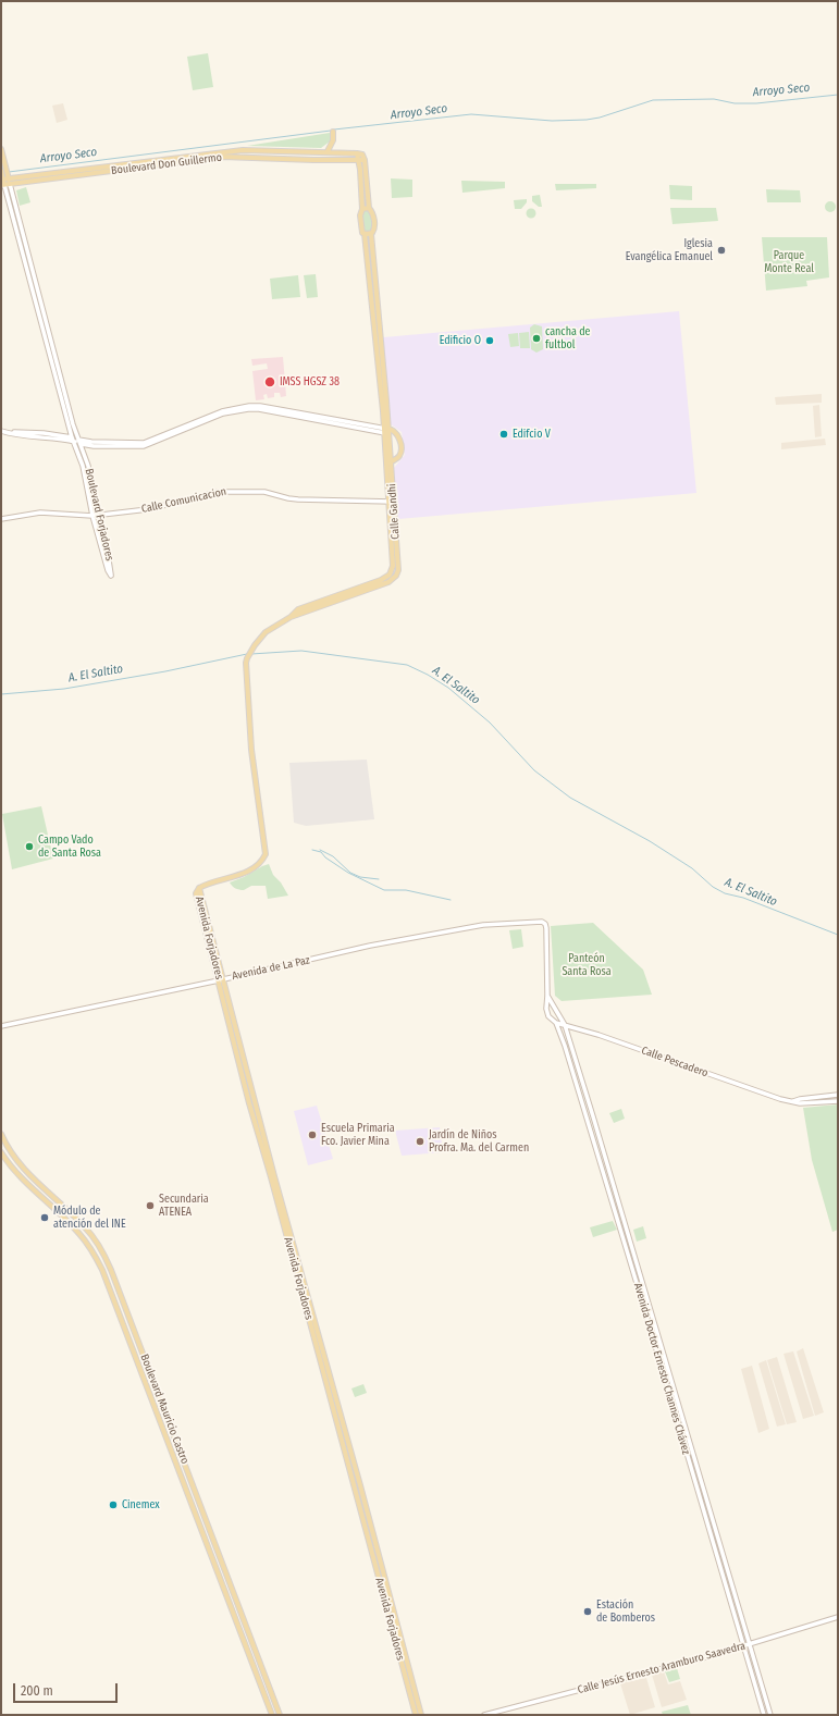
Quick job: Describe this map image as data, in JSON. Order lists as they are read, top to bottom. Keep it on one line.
{"streets":{"main road":["Boulevard Don Guillermo","Calle Gandhi","Boulevard Forjadores","Avenida Forjadores","Boulevard Mauricio Castro"],"street":["Calle Comunicacion","Avenida de La Paz","Calle Pescadero","Avenida Doctor Ernesto Channes Chávez","Calle Jesús Ernesto Aramburo Saavedra"]},"crossings":[["Boulevard Don Guillermo","Boulevard Forjadores"],["Calle Comunicacion","Calle Gandhi"],["Calle Comunicacion","Boulevard Forjadores"],["Calle Gandhi","Avenida Forjadores"],["Avenida Forjadores","Avenida de La Paz"],["Avenida de La Paz","Avenida Doctor Ernesto Channes Chávez"],["Calle Pescadero","Avenida Doctor Ernesto Channes Chávez"],["Avenida Doctor Ernesto Channes Chávez","Calle Jesús Ernesto Aramburo Saavedra"]],"water":["Arroyo Seco","A. El Saltito"],"parks":["Parque Monte Real","Panteón Santa Rosa"],"places":["Iglesia Evangélica Emanuel","cancha de fultbol","Edificio O","IMSS HGSZ 38","Edifcio V","Campo Vado de Santa Rosa","Escuela Primaria Fco. Javier Mina","Jardín de Niños Profra. Ma. del Carmen","Secundaria ATENEA","Módulo de atención del INE","Cinemex","Estación de Bomberos"],"scale_bar":"200 m"}
